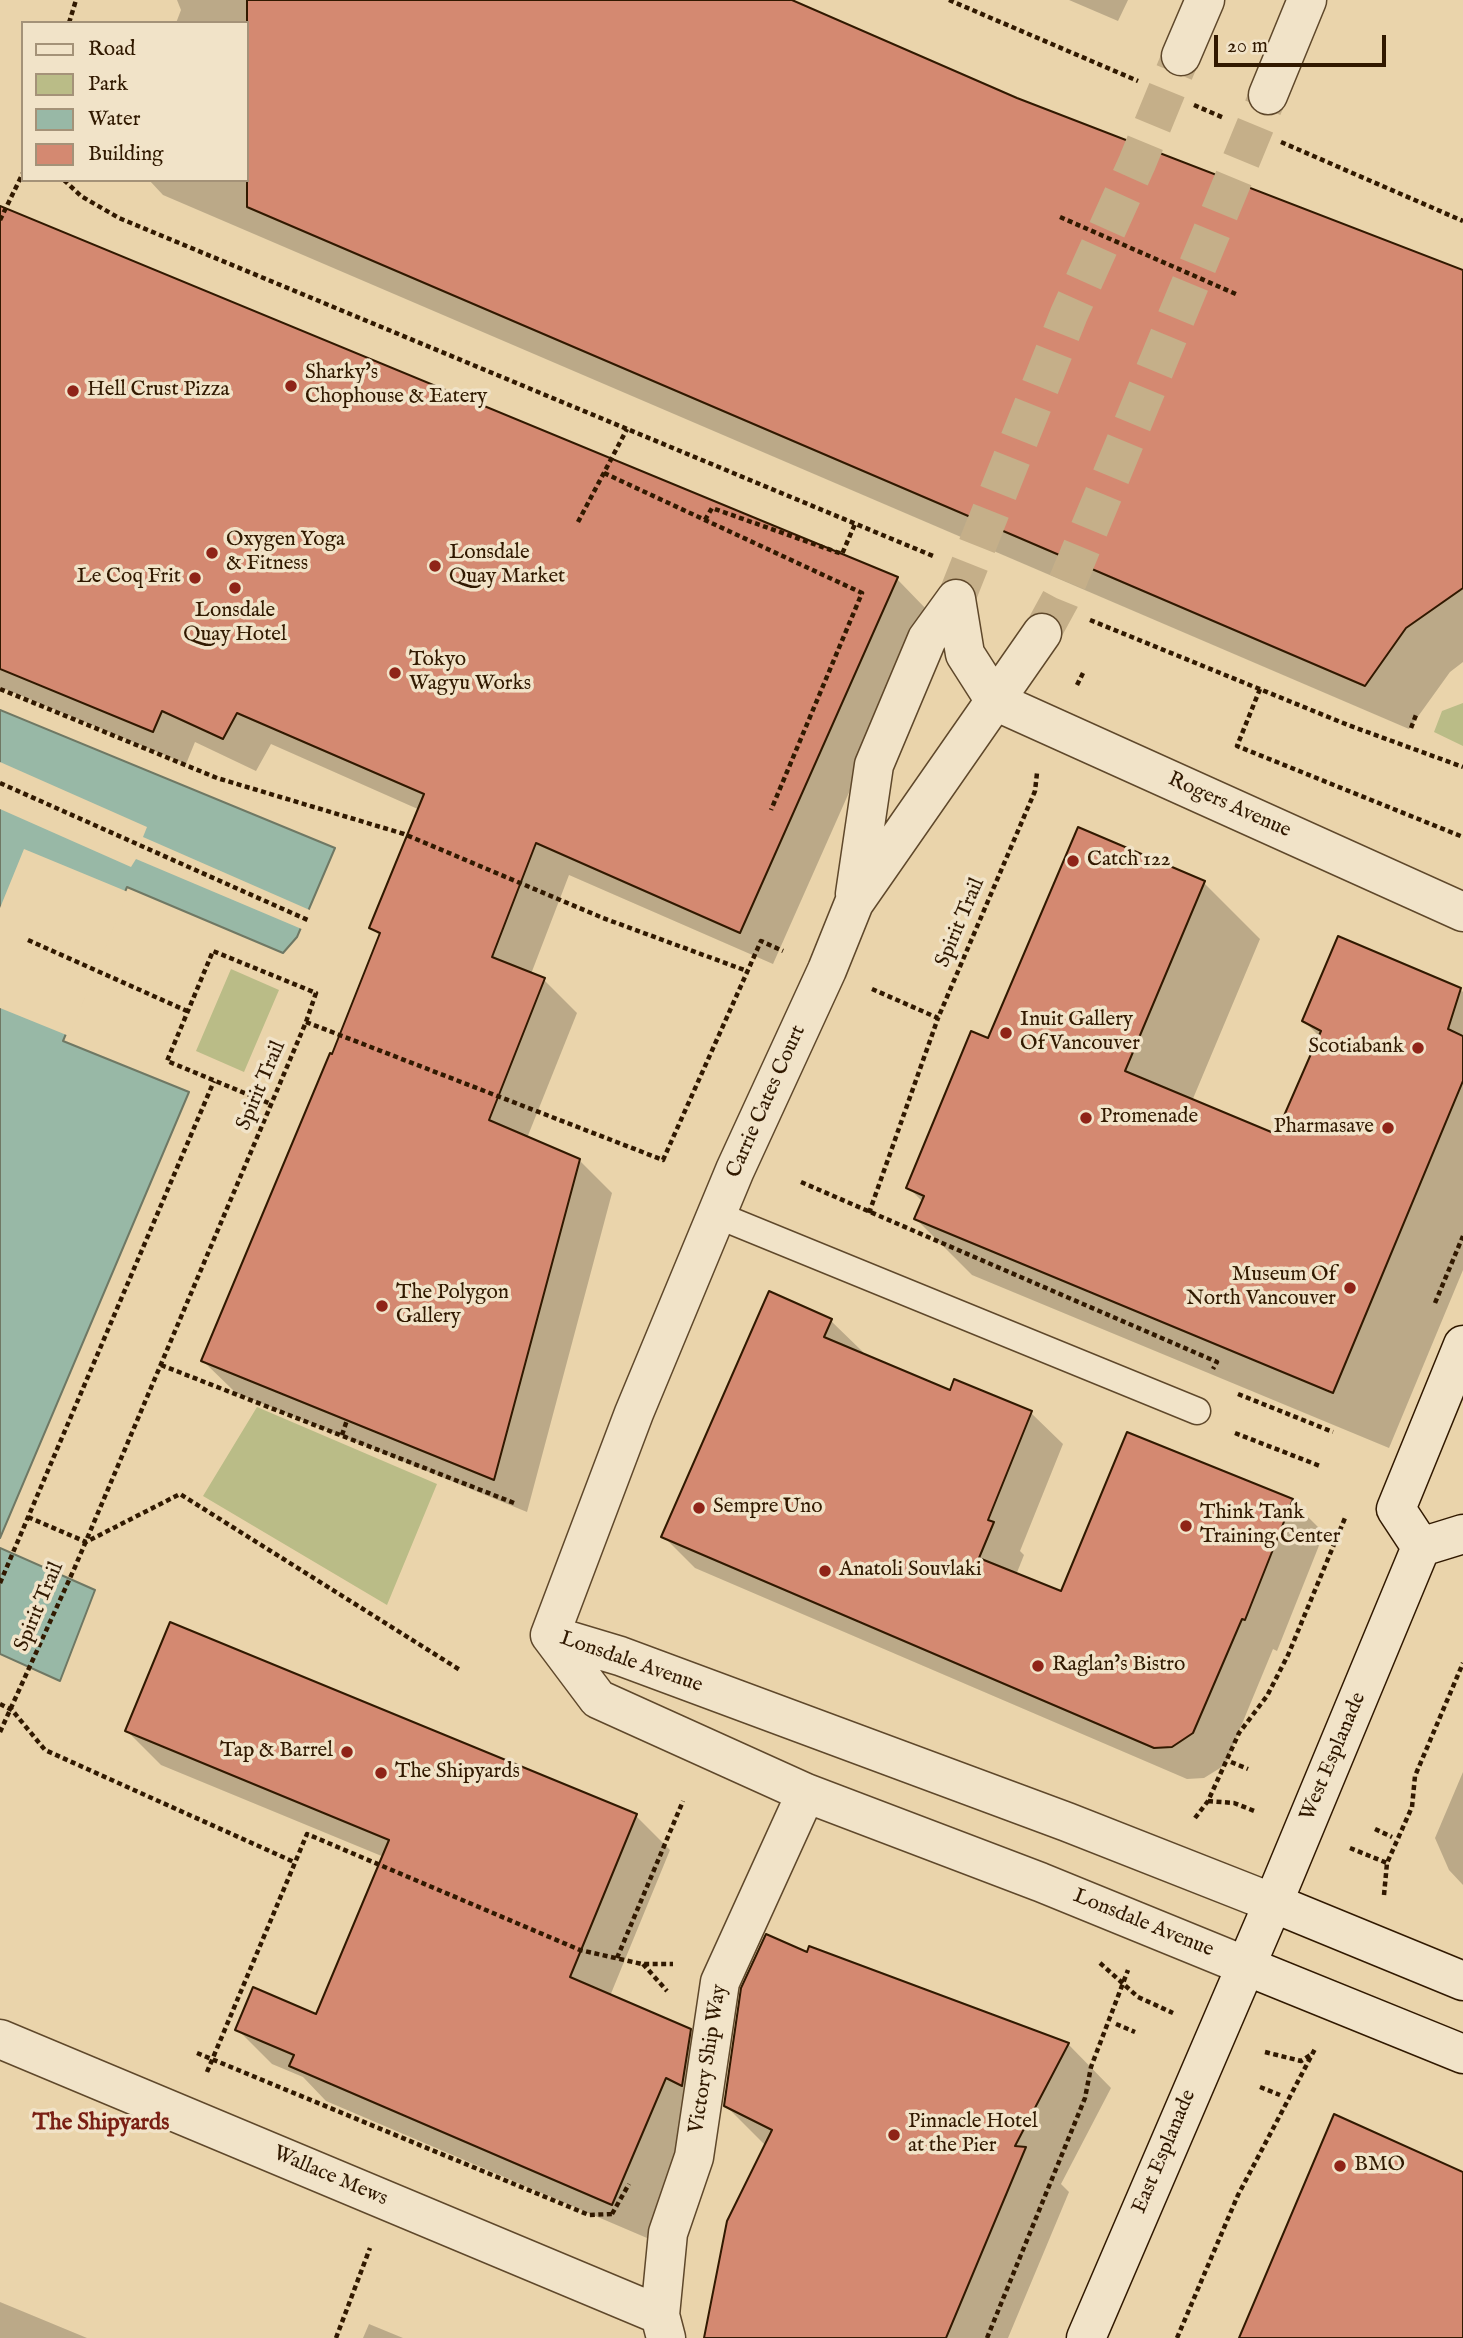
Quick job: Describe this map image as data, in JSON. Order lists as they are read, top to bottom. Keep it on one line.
{"streets":{"street":["Rogers Avenue","Carrie Cates Court","Lonsdale Avenue","West Esplanade","Victory Ship Way","East Esplanade","Wallace Mews"],"path":["Spirit Trail"]},"crossings":[["Rogers Avenue","Carrie Cates Court"],["Carrie Cates Court","Lonsdale Avenue"],["Lonsdale Avenue","West Esplanade"],["Lonsdale Avenue","Victory Ship Way"],["Lonsdale Avenue","East Esplanade"],["West Esplanade","East Esplanade"],["Victory Ship Way","Wallace Mews"]],"districts":["The Shipyards"],"places":["Sharky's Chophouse & Eatery","Hell Crust Pizza","Oxygen Yoga & Fitness","Lonsdale Quay Market","Le Coq Frit","Lonsdale Quay Hotel","Tokyo Wagyu Works","Catch 122","Inuit Gallery Of Vancouver","Scotiabank","Promenade","Pharmasave","Museum Of North Vancouver","The Polygon Gallery","Sempre Uno","Think Tank Training Center","Anatoli Souvlaki","Raglan’s Bistro","Tap & Barrel","The Shipyards","Pinnacle Hotel at the Pier","BMO"],"legend":["Road","Park","Water","Building"],"scale_bar":"20 m"}
